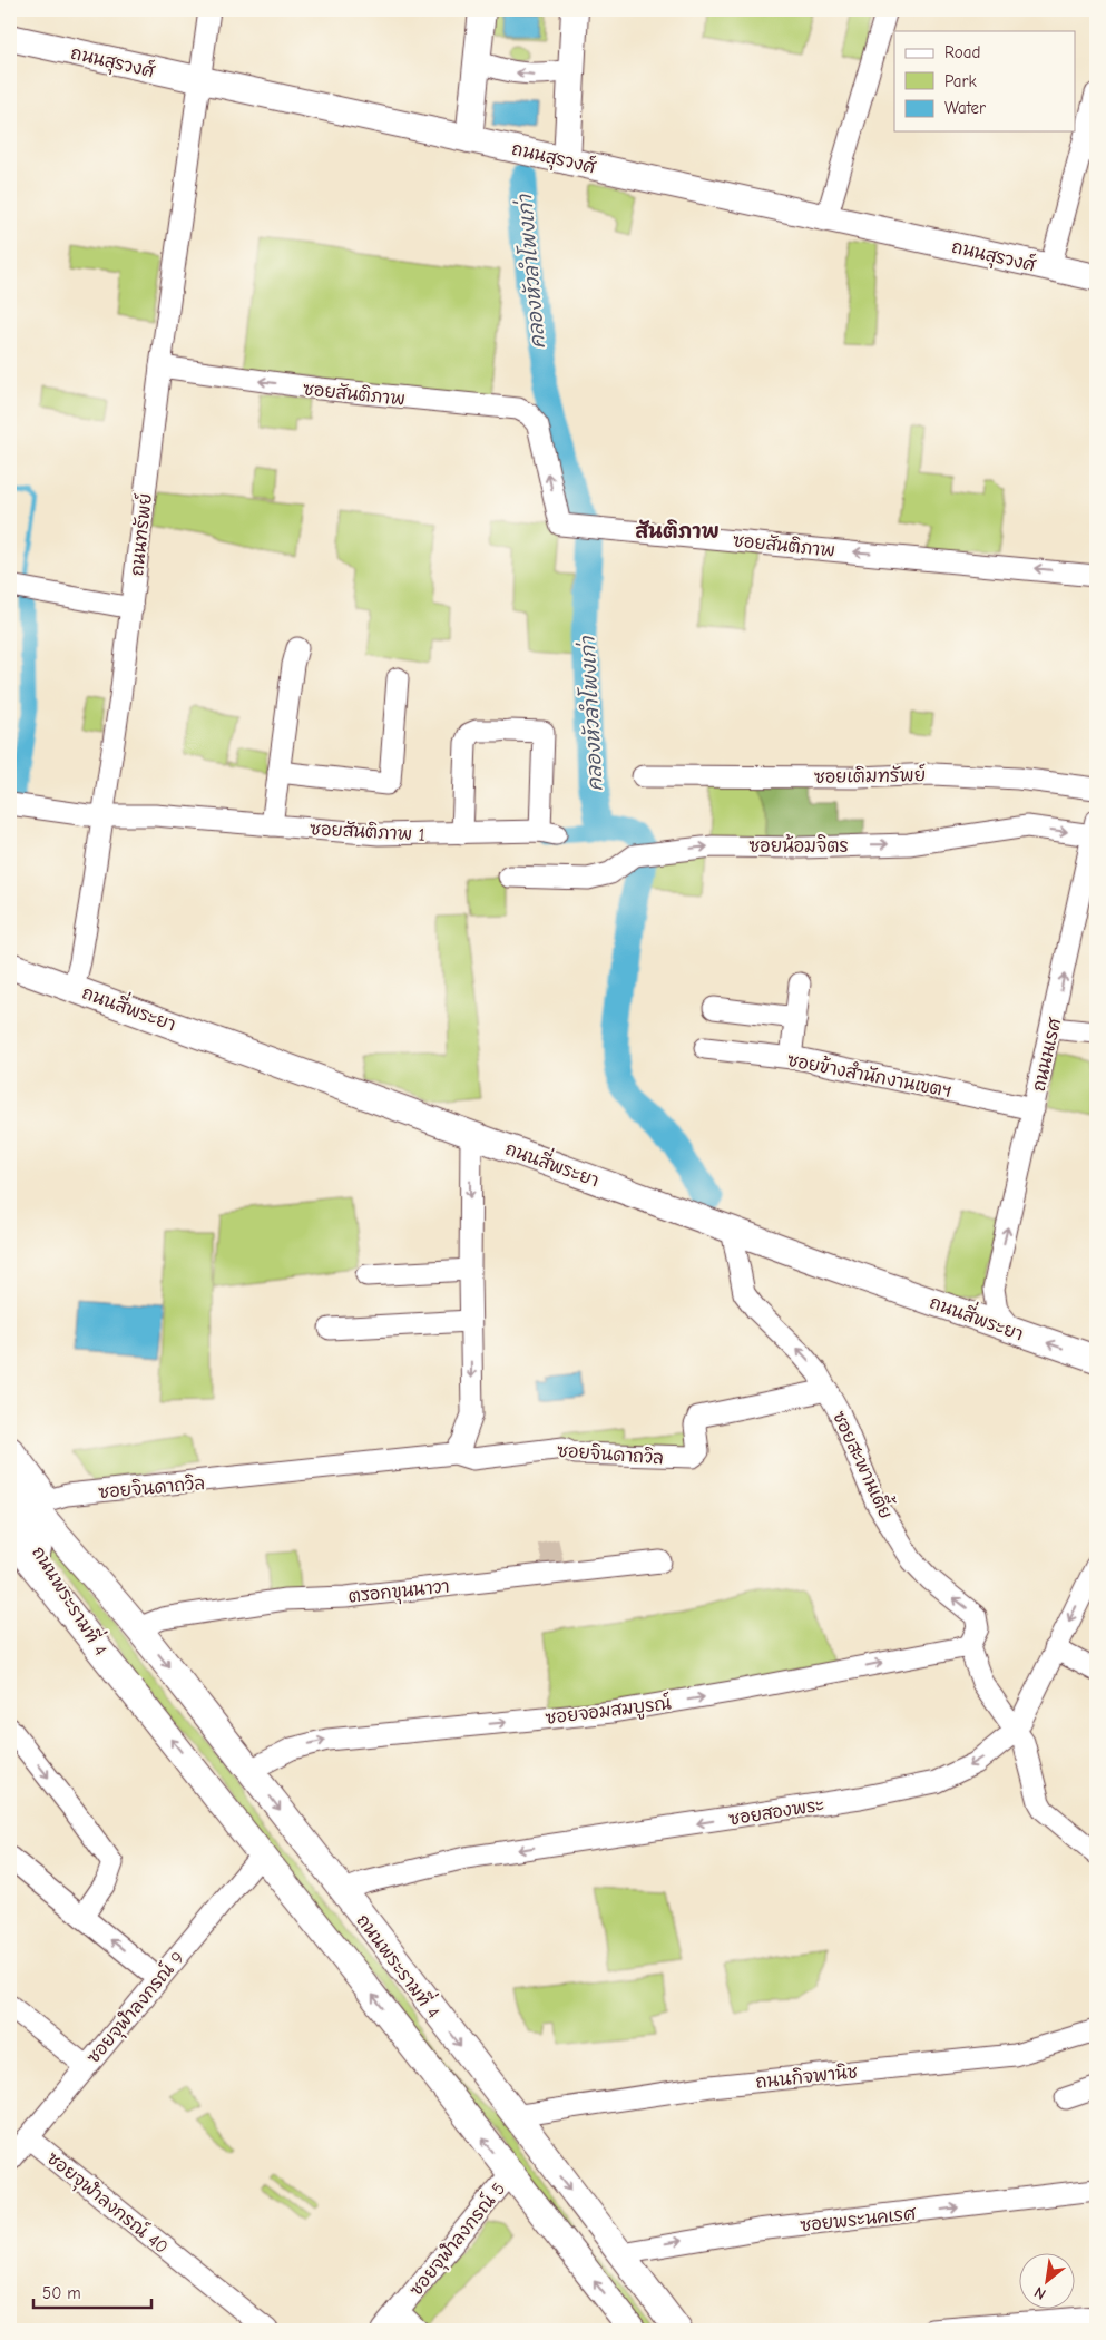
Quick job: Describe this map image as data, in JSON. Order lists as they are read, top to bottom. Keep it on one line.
{"streets":{"main road":["ถนนสุรวงศ์","ถนนสี่พระยา","ถนนพระรามที่ 4"],"street":["ซอยสันติภาพ","ถนนทรัพย์","ซอยเติมทรัพย์","ซอยสันติภาพ 1","ซอยน้อมจิตร","ถนนนเรศ","ซอยข้างสำนักงานเขตฯ","ซอยจินดาถวิล","ซอยสะพานเตี้ย","ตรอกขุนนาวา","ซอยจอมสมบูรณ์","ซอยสองพระ","ซอยจุฬาลงกรณ์ 9","ถนนกิจพานิช","ซอยจุฬาลงกรณ์ 40","ซอยพระนคเรศ","ซอยจุฬาลงกรณ์ 5"]},"crossings":[["ถนนสุรวงศ์","ถนนทรัพย์"],["ซอยสันติภาพ","ถนนทรัพย์"],["ถนนทรัพย์","ซอยสันติภาพ 1"],["ถนนทรัพย์","ถนนสี่พระยา"],["ซอยน้อมจิตร","ถนนนเรศ"],["ถนนสี่พระยา","ถนนนเรศ"],["ถนนสี่พระยา","ซอยสะพานเตี้ย"],["ถนนนเรศ","ซอยข้างสำนักงานเขตฯ"],["ซอยจินดาถวิล","ซอยสะพานเตี้ย"],["ซอยจินดาถวิล","ถนนพระรามที่ 4"],["ซอยสะพานเตี้ย","ซอยจอมสมบูรณ์"],["ตรอกขุนนาวา","ถนนพระรามที่ 4"],["ถนนพระรามที่ 4","ซอยจอมสมบูรณ์"],["ถนนพระรามที่ 4","ซอยสองพระ"],["ถนนพระรามที่ 4","ซอยจุฬาลงกรณ์ 9"],["ถนนพระรามที่ 4","ถนนกิจพานิช"],["ถนนพระรามที่ 4","ซอยพระนคเรศ"],["ถนนพระรามที่ 4","ซอยจุฬาลงกรณ์ 5"],["ซอยจุฬาลงกรณ์ 9","ซอยจุฬาลงกรณ์ 40"]],"one_way":["ซอยสันติภาพ","ซอยน้อมจิตร","ถนนนเรศ","ซอยสะพานเตี้ย","ซอยจอมสมบูรณ์","ซอยสองพระ"],"districts":["สันติภาพ"],"water":["คลองหัวลำโพงเก่า"],"legend":["Road","Park","Water"],"scale_bar":"50 m","north":"bottom left"}
